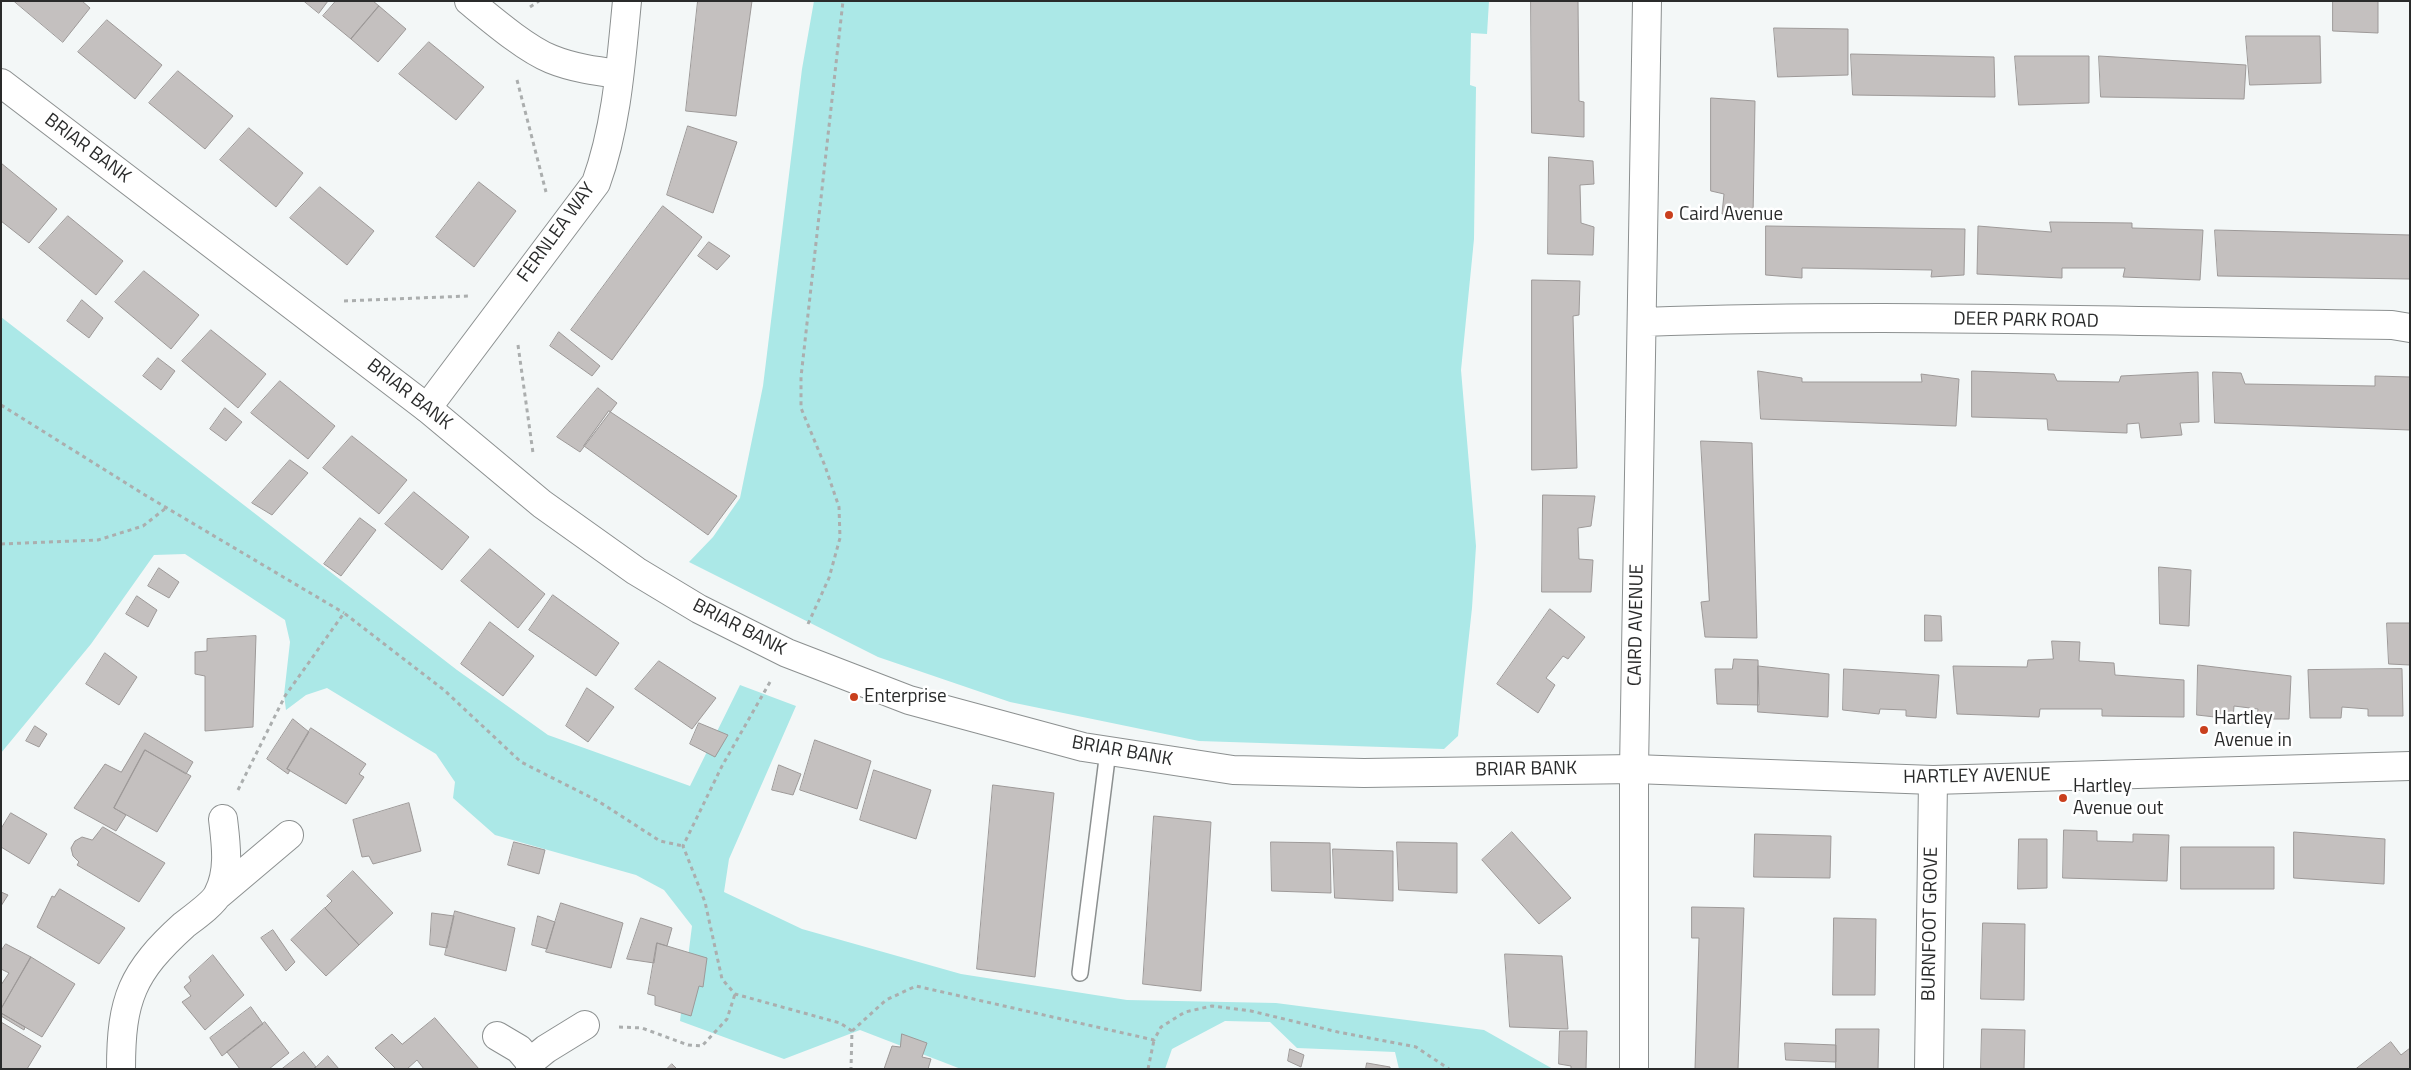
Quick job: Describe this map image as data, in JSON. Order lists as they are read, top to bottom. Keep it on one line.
{"streets":{"street":["BRIAR BANK","FERNLEA WAY","DEER PARK ROAD","CAIRD AVENUE","HARTLEY AVENUE","BURNFOOT GROVE"]},"crossings":[["BRIAR BANK","FERNLEA WAY"],["BRIAR BANK","CAIRD AVENUE"],["BRIAR BANK","HARTLEY AVENUE"],["DEER PARK ROAD","CAIRD AVENUE"],["CAIRD AVENUE","HARTLEY AVENUE"],["HARTLEY AVENUE","BURNFOOT GROVE"]],"places":["Caird Avenue","Enterprise","Hartley Avenue in","Hartley Avenue out"]}
